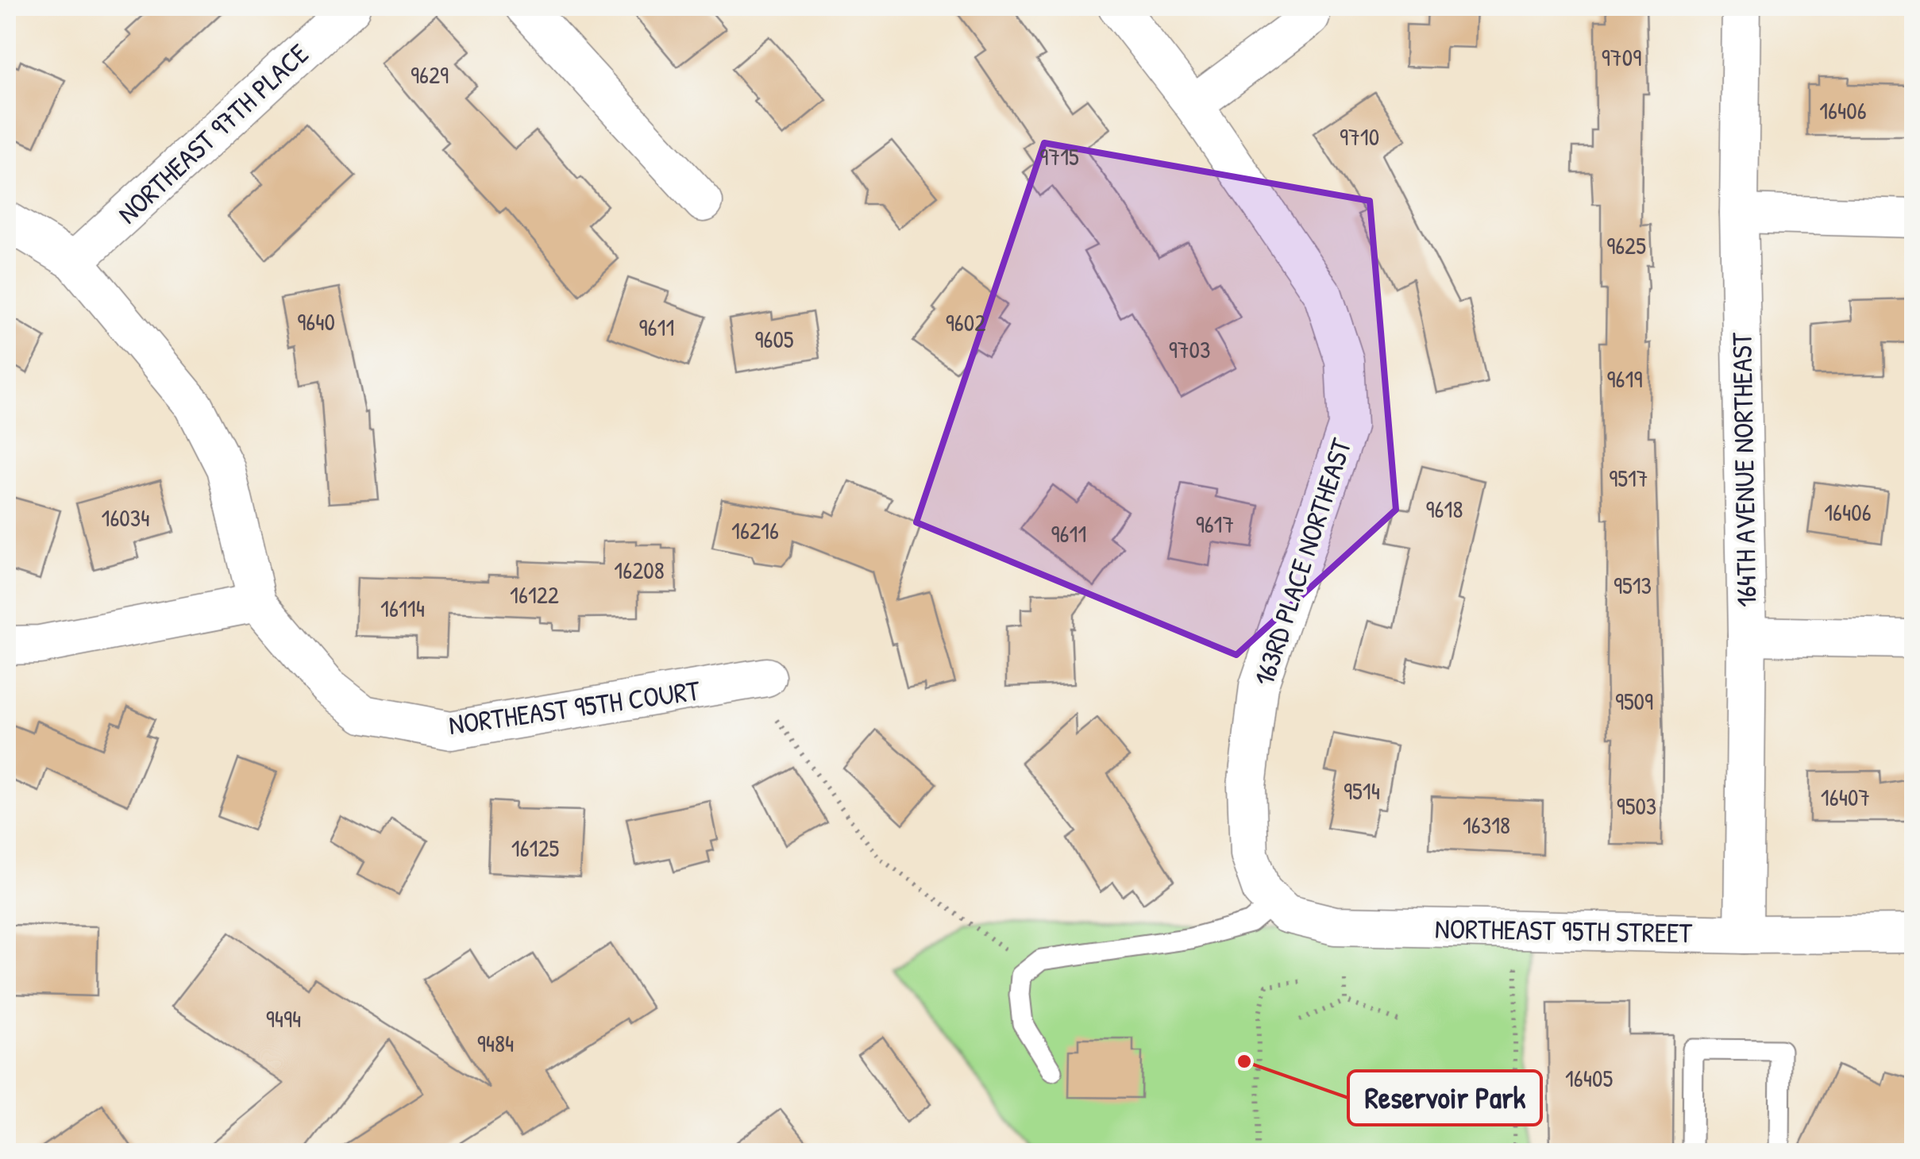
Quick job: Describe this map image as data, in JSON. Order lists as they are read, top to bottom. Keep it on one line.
{"streets":{"street":["NORTHEAST 97TH PLACE","164TH AVENUE NORTHEAST","163RD PLACE NORTHEAST","NORTHEAST 95TH COURT","NORTHEAST 95TH STREET"]},"crossings":[["164TH AVENUE NORTHEAST","NORTHEAST 95TH STREET"],["163RD PLACE NORTHEAST","NORTHEAST 95TH STREET"]],"places":["Reservoir Park"],"house_numbers":["9709","9629","16406","9710","9715","9625","9640","9602","9611","9605","9703","9619","9517","9618","16406","16034","9617","16216","9611","16208","9513","16122","16114","9509","9514","16407","9503","16318","16125","9494","9484","16405"]}
